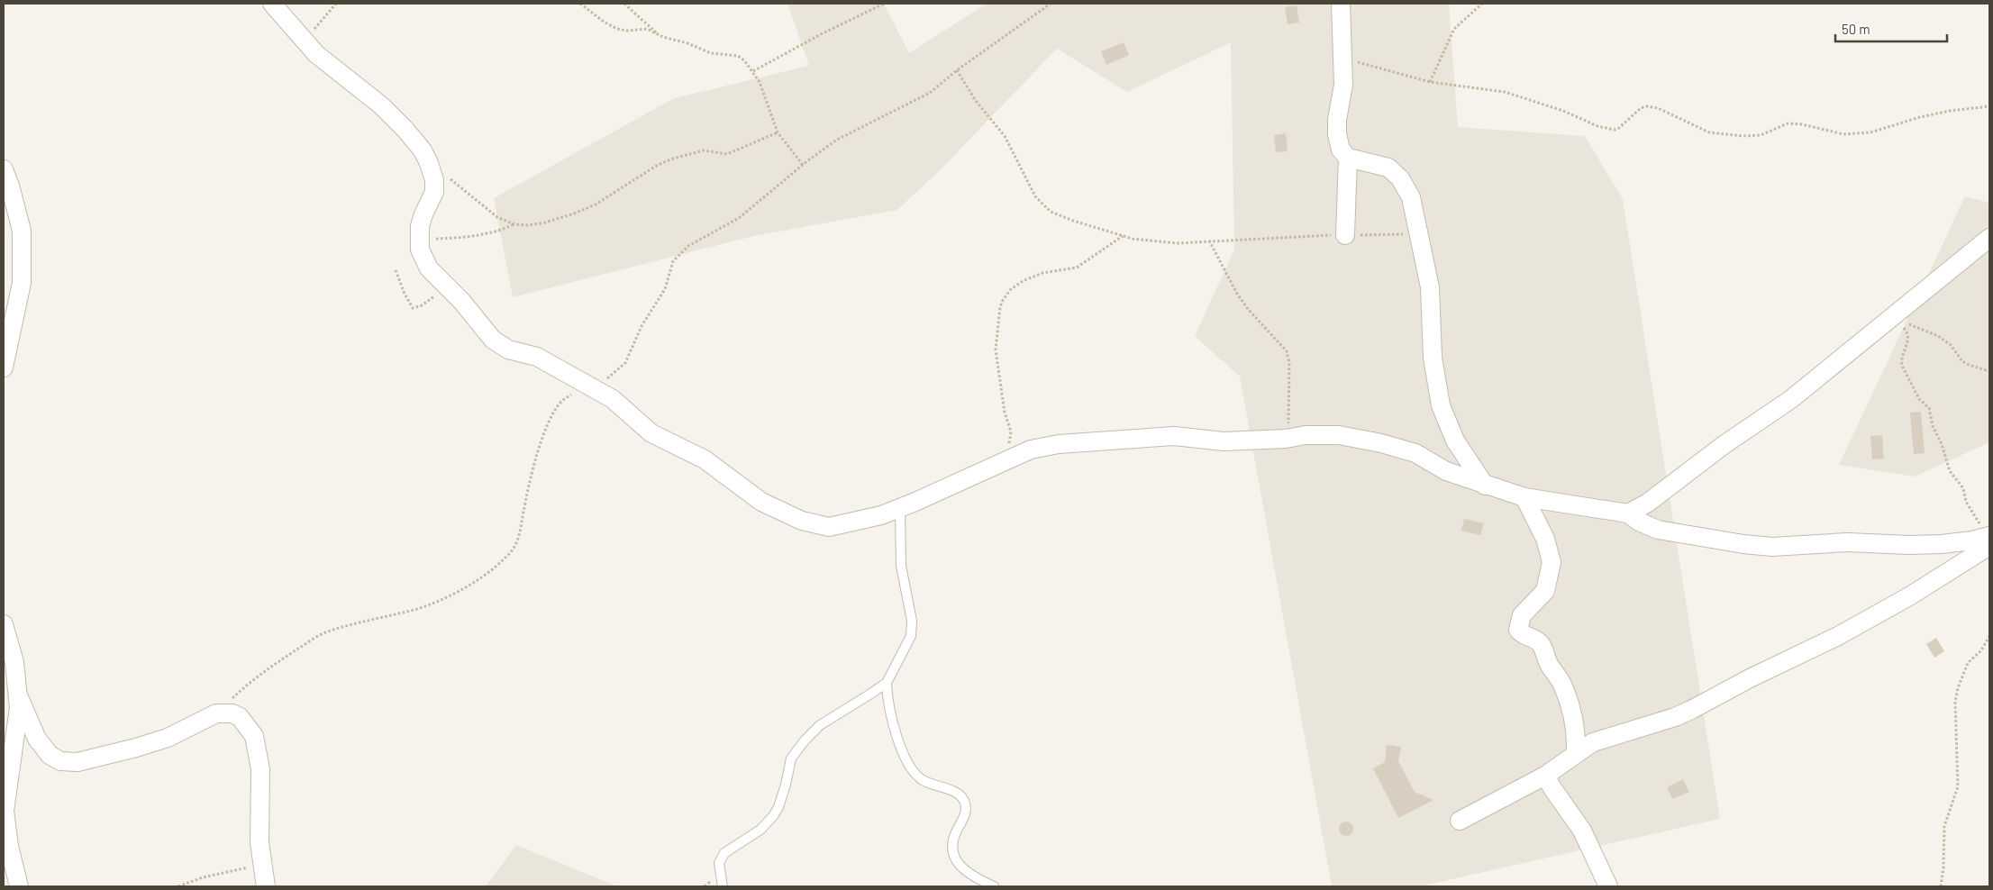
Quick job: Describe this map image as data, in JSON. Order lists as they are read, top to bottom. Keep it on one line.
{"scale_bar":"50 m"}
